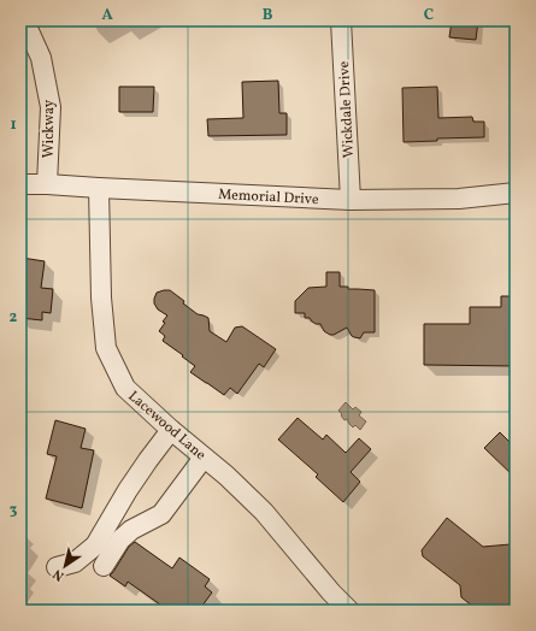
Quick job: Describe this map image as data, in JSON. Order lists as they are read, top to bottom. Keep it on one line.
{"streets":{"street":["Wickdale Drive","Wickway","Memorial Drive","Lacewood Lane"]},"crossings":[["Wickdale Drive","Memorial Drive"],["Wickway","Memorial Drive"],["Memorial Drive","Lacewood Lane"]],"north":"bottom left","grid":{"columns":["A","B","C"],"rows":["1","2","3"]}}
